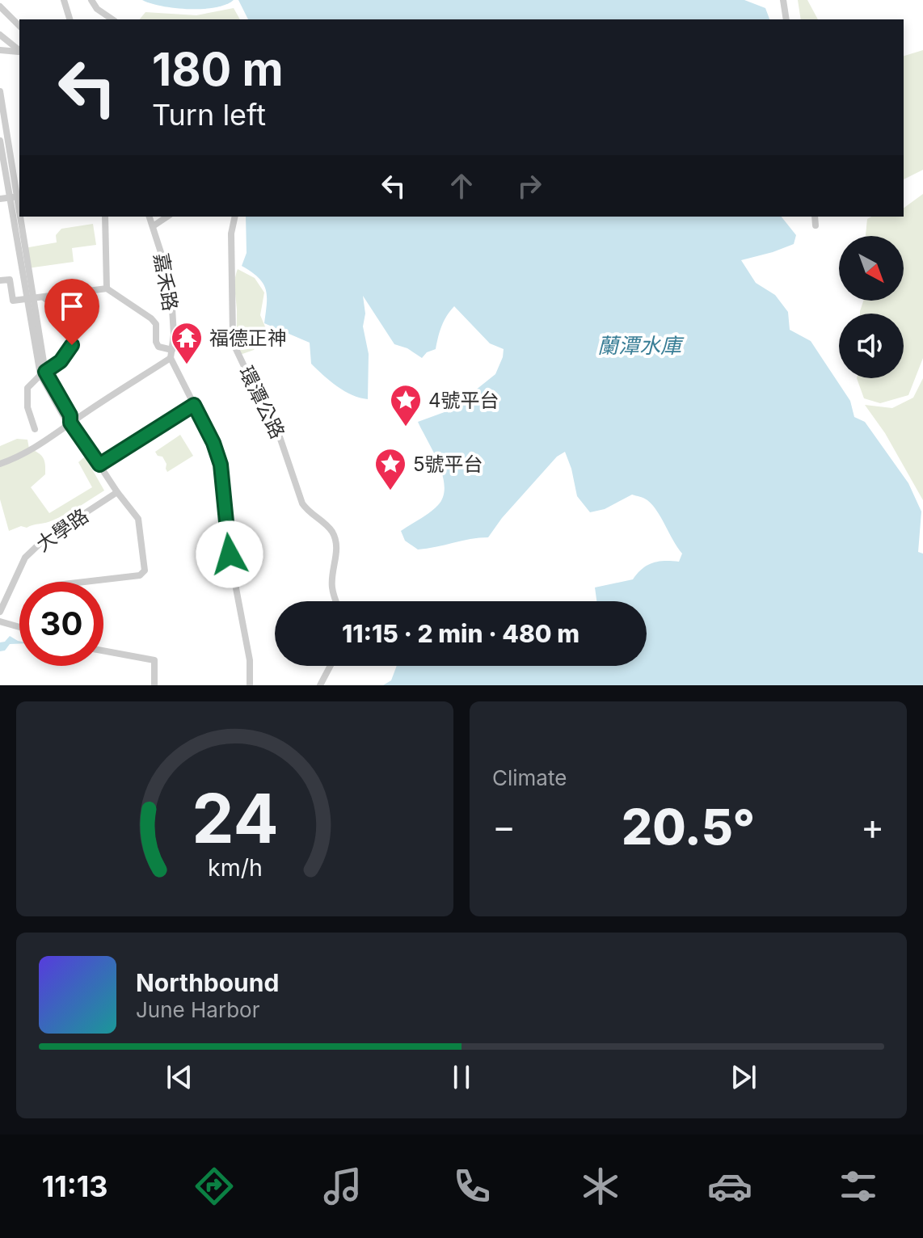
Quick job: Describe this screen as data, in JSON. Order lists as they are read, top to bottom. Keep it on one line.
{"streets":{"street":["嘉禾路","環潭公路","大學路"]},"water":["蘭潭水庫"],"places":{"temple":["福德正神"],"place":["4號平台","5號平台"]},"north":"bottom right","page":{"turn":["180 m","Turn left"],"limit":"30","trip":"11:15 · 2 min · 480 m","tile":"Climate","heat":["−","20.5°","+"],"song":["Northbound","June Harbor"],"tabs":"11:13","gauge":["24","km/h"]}}
